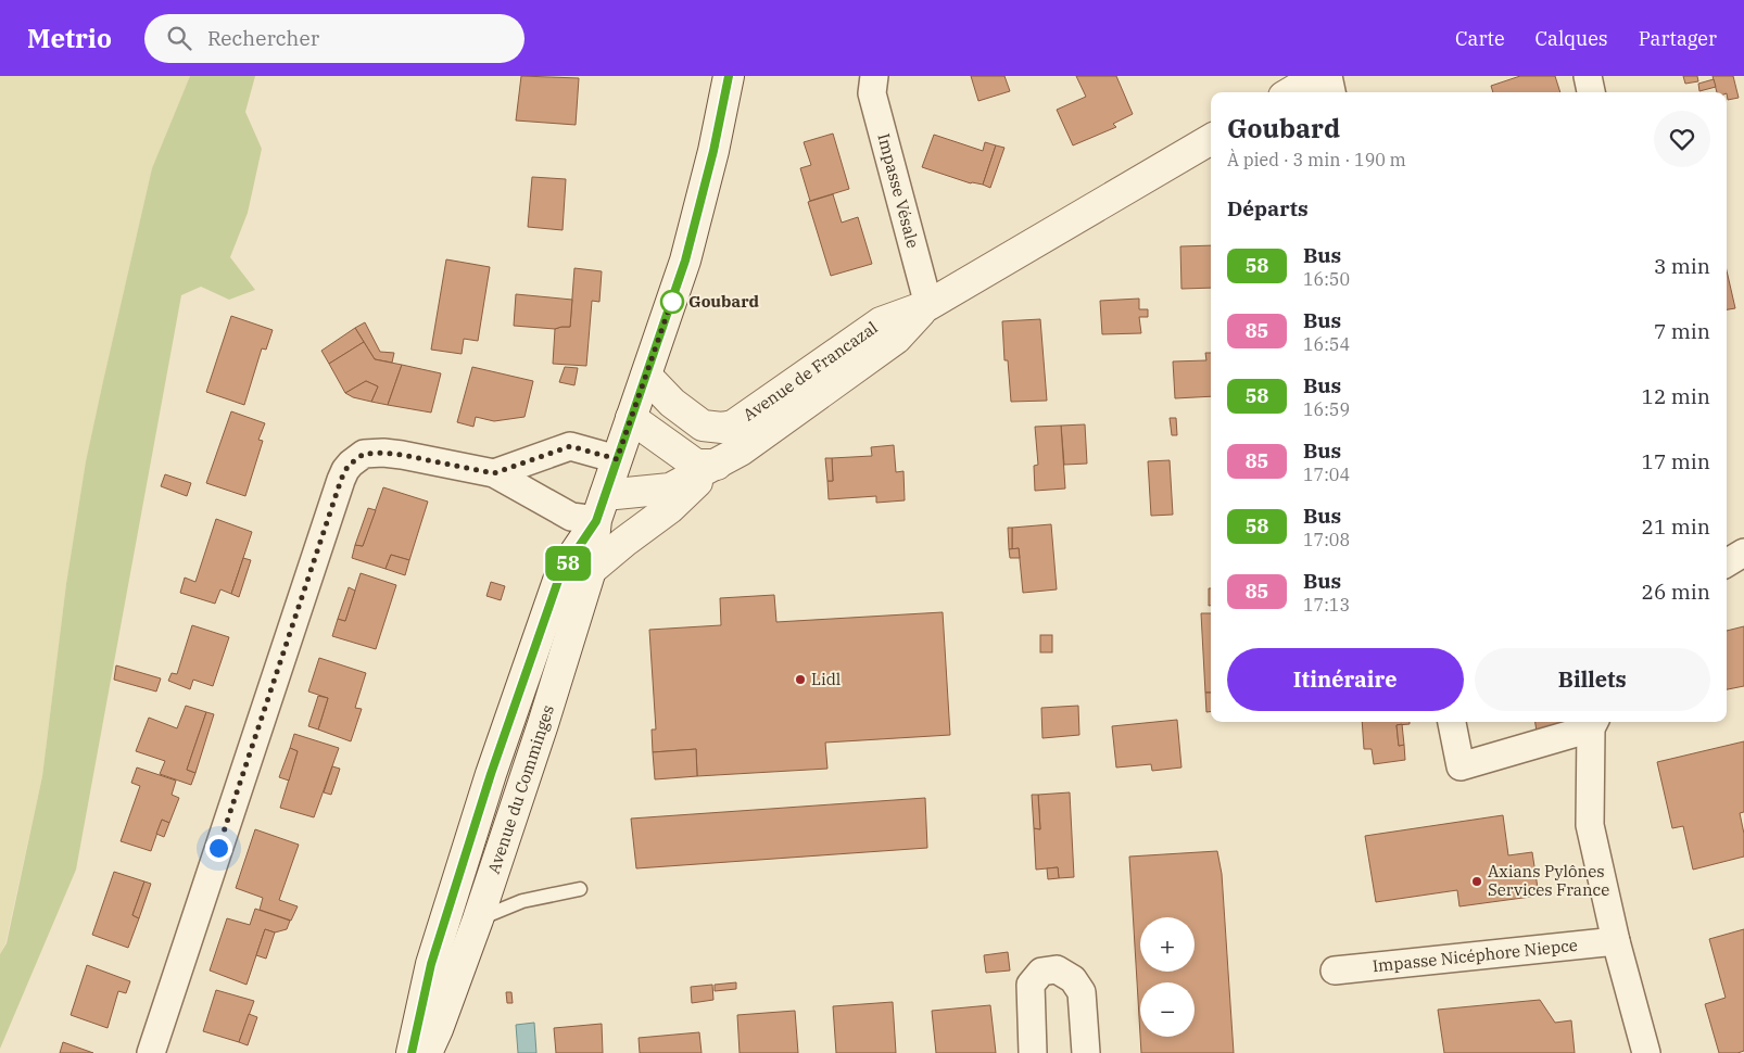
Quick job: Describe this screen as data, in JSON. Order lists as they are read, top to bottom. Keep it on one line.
{"streets":{"main road":["Avenue de Francazal","Avenue du Comminges"],"street":["Impasse Vésale","Impasse Nicéphore Niepce"]},"crossings":[["Impasse Vésale","Avenue de Francazal"],["Avenue de Francazal","Avenue du Comminges"]],"places":["Goubard","Lidl","Axians Pylônes Services France"],"lines":["bus line 58"],"page":{"header":"Metrio","search":"Rechercher","nav":["Carte","Calques","Partager"],"on_map":"58","heading":[["Goubard","À pied · 3 min · 190 m"],"Départs"],"list":[{"mark":"58","name":"Bus","note":"16:50","value":"3 min"},{"mark":"85","name":"Bus","note":"16:54","value":"7 min"},{"mark":"58","name":"Bus","note":"16:59","value":"12 min"},{"mark":"85","name":"Bus","note":"17:04","value":"17 min"},{"mark":"58","name":"Bus","note":"17:08","value":"21 min"},{"mark":"85","name":"Bus","note":"17:13","value":"26 min"}],"buttons":["Itinéraire","Billets"],"map_buttons":["+","−"]}}
